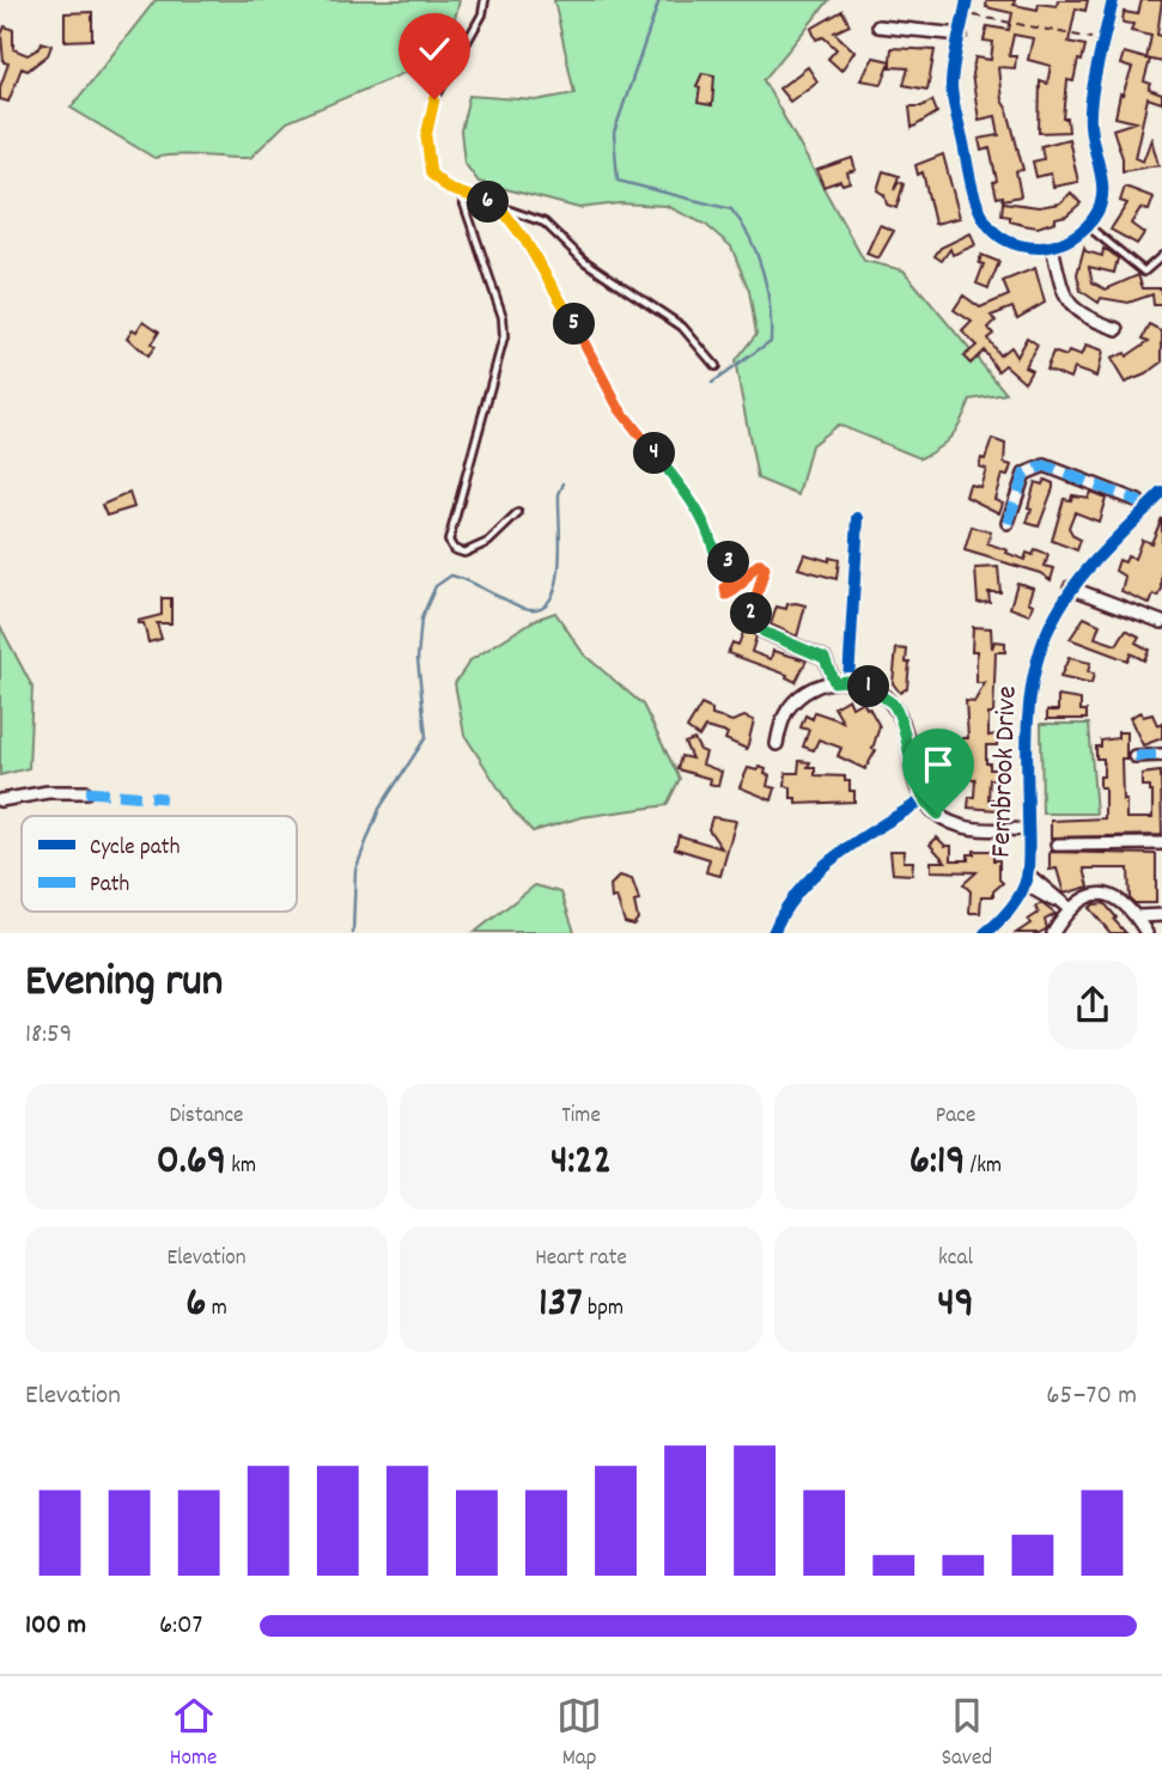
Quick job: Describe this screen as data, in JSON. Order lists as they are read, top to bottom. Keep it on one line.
{"streets":{"street":["Fernbrook Drive"]},"legend":["Cycle path","Path"],"page":{"pins":["6","5","4","3","2","1"],"heading":["Evening run","18:59"],"stats":[["Distance","0.69 km"],["Time","4:22"],["Pace","6:19 /km"],["Elevation","6 m"],["Heart rate","137 bpm"],["kcal","49"]],"chart":["Elevation","65–70 m"],"list":[{"name":"100 m","note":"6:07"}],"tabs":["Home","Map","Saved"]}}
